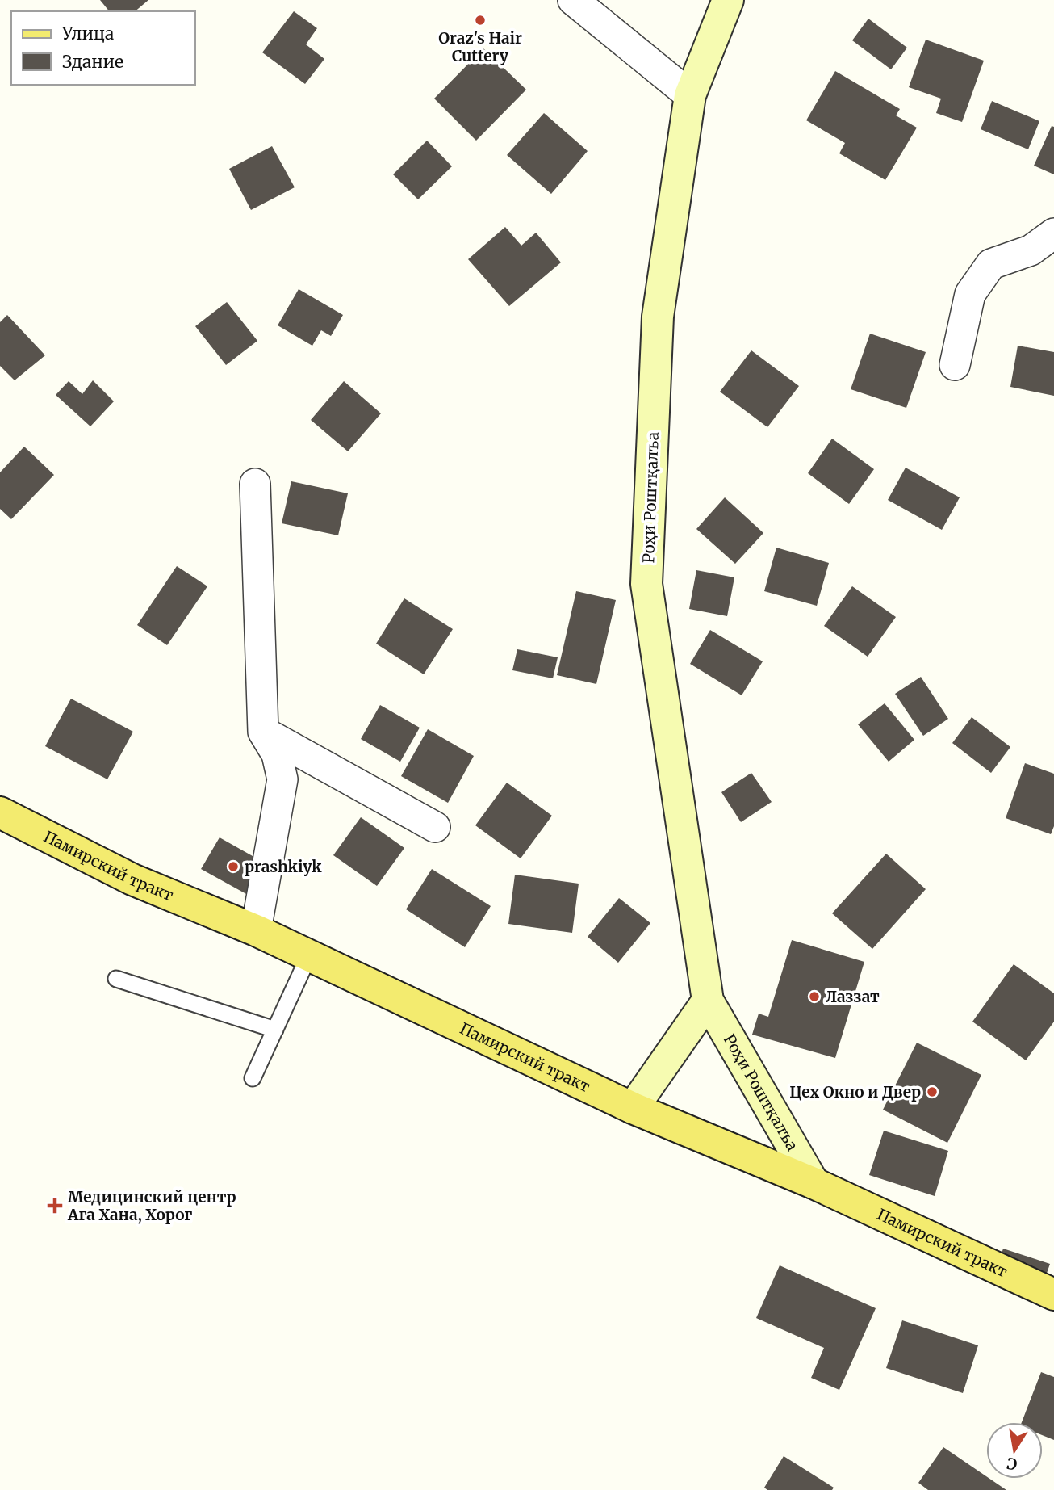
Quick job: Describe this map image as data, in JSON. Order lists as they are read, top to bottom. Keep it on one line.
{"streets":{"main road":["Роҳи Роштқалъа","Памирский тракт"]},"crossings":[["Роҳи Роштқалъа","Памирский тракт"]],"places":{"other":["Oraz's Hair Cuttery","prashkiyk","Лаззат","Цех Окно и Двер"],"health":["Медицинский центр Ага Хана, Хорог"]},"legend":["Улица","Здание"],"north":"bottom"}
